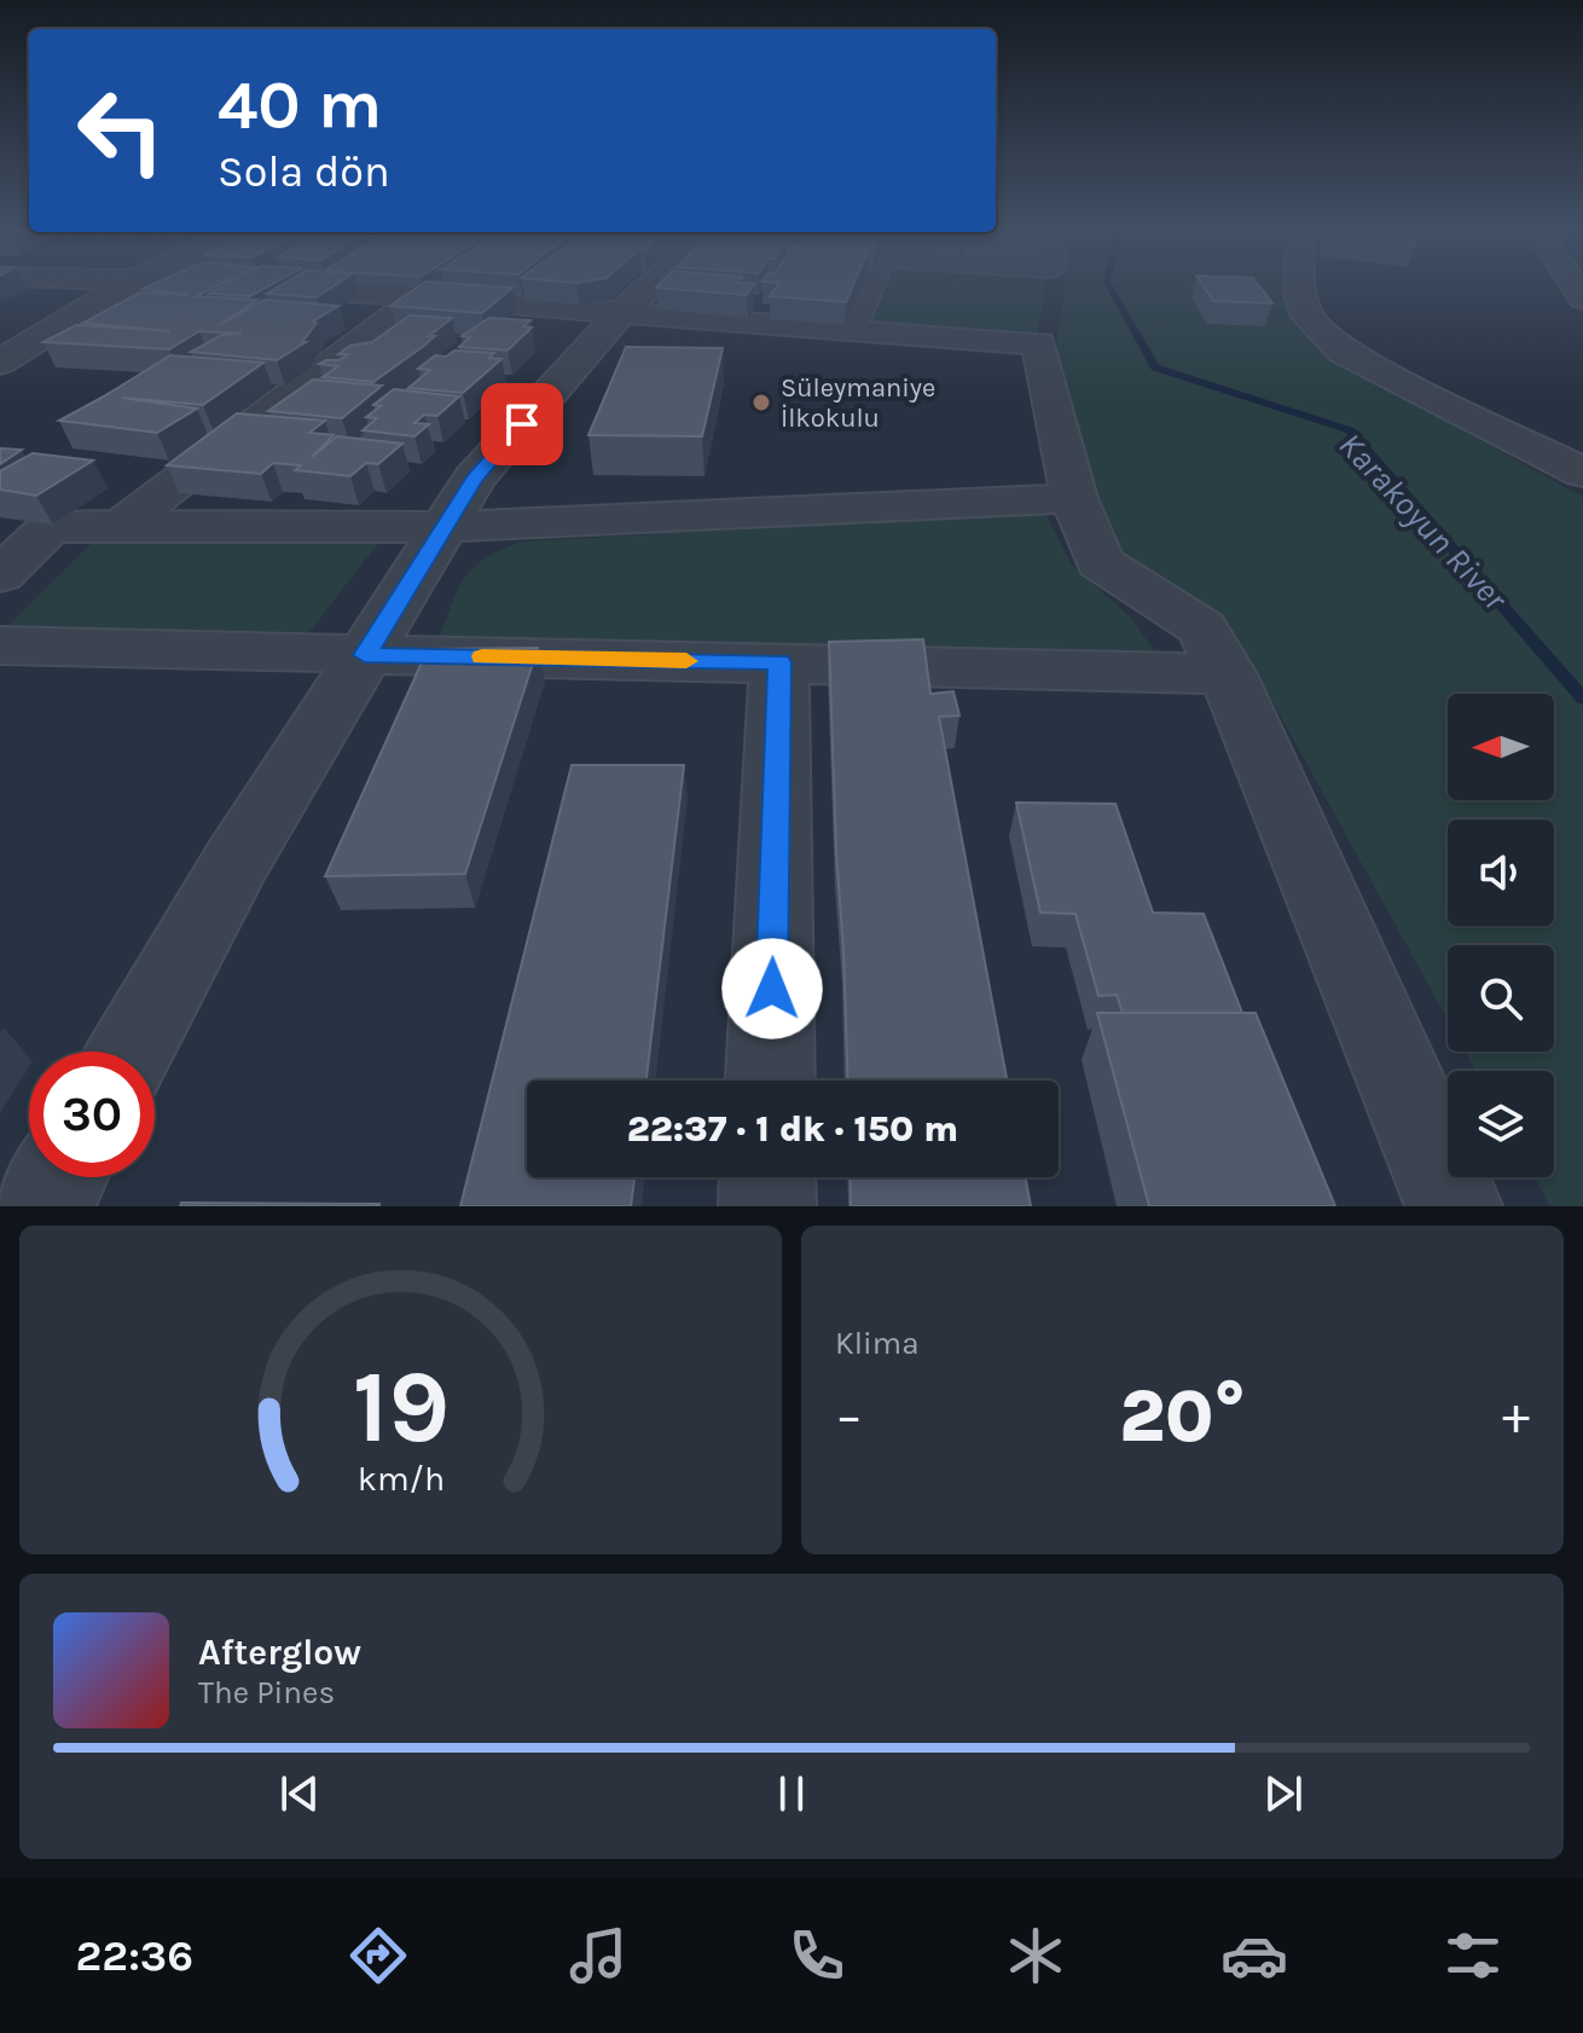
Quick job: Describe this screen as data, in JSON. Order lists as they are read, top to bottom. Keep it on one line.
{"water":["Karakoyun River"],"places":["Süleymaniye İlkokulu"],"north":"left","page":{"turn":["40 m","Sola dön"],"limit":"30","trip":"22:37 · 1 dk · 150 m","tile":"Klima","heat":["−","20°","+"],"song":["Afterglow","The Pines"],"tabs":"22:36","gauge":["19","km/h"]}}
